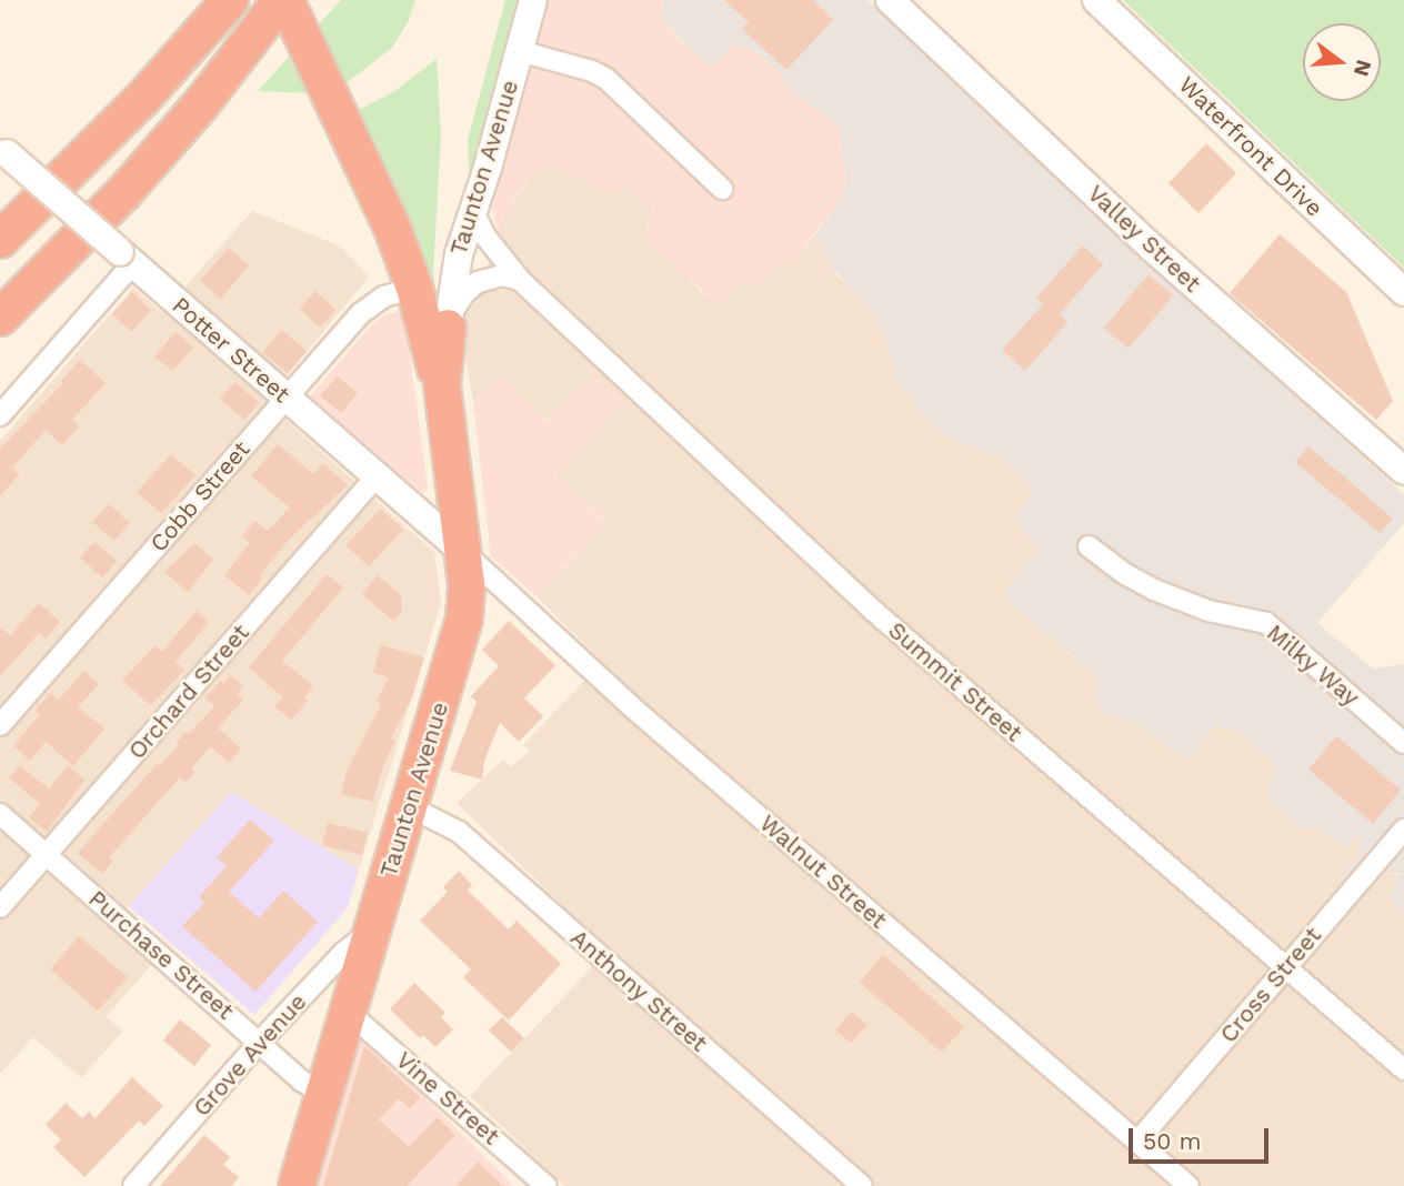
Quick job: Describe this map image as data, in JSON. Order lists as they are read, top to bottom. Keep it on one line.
{"streets":{"highway":["Taunton Avenue"],"street":["Waterfront Drive","Valley Street","Potter Street","Cobb Street","Milky Way","Summit Street","Orchard Street","Walnut Street","Purchase Street","Cross Street","Anthony Street","Grove Avenue","Vine Street"]},"crossings":[["Taunton Avenue","Potter Street"],["Taunton Avenue","Cobb Street"],["Taunton Avenue","Summit Street"],["Taunton Avenue","Walnut Street"],["Taunton Avenue","Purchase Street"],["Taunton Avenue","Anthony Street"],["Taunton Avenue","Grove Avenue"],["Taunton Avenue","Vine Street"],["Potter Street","Cobb Street"],["Potter Street","Orchard Street"],["Potter Street","Walnut Street"],["Summit Street","Cross Street"],["Orchard Street","Purchase Street"],["Walnut Street","Cross Street"],["Purchase Street","Grove Avenue"]],"scale_bar":"50 m","north":"right"}
